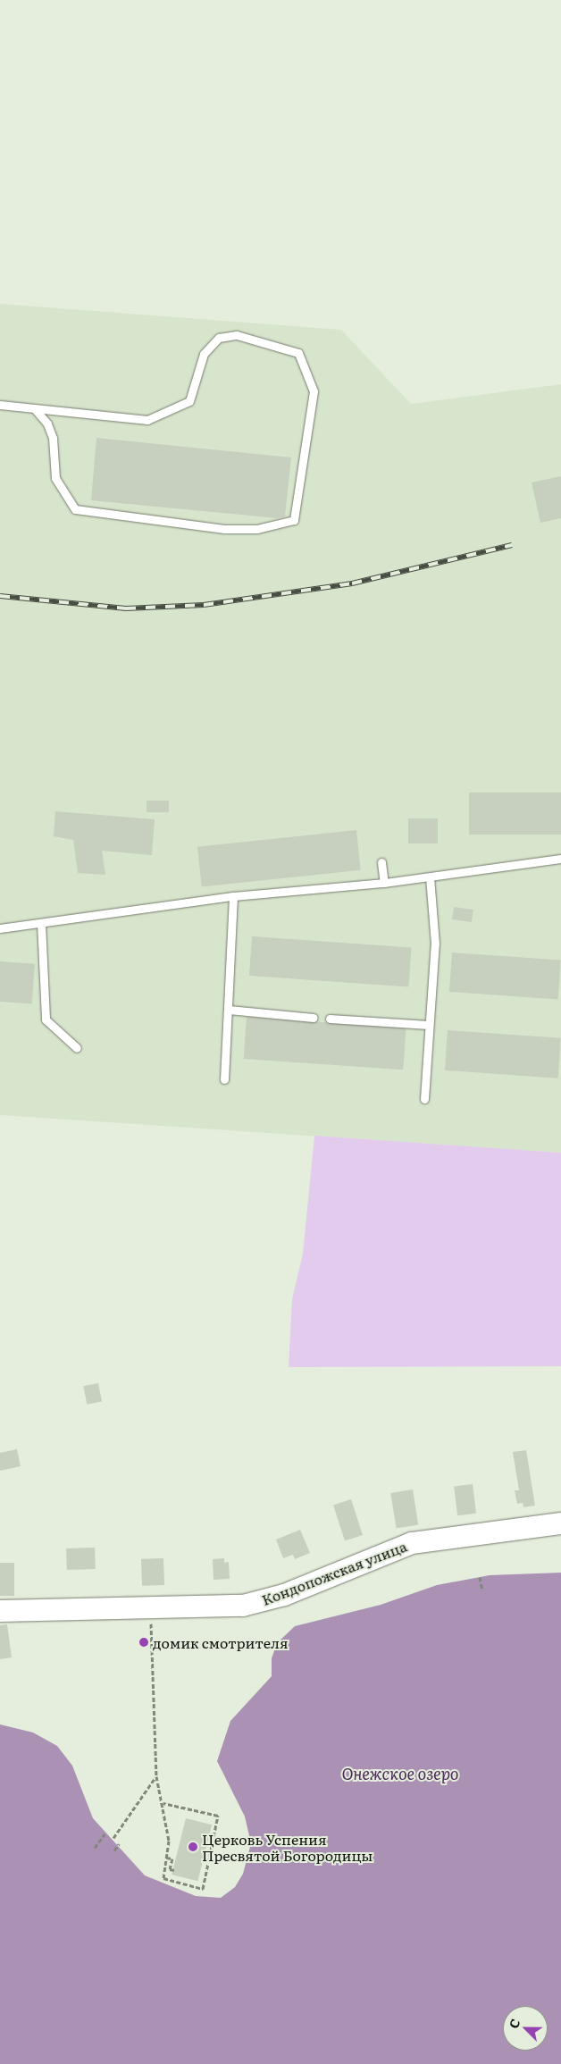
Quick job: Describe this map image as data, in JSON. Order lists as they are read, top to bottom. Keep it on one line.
{"streets":{"street":["Кондопожская улица"]},"water":["Онежское озеро"],"places":["домик смотрителя","Церковь Успения Пресвятой Богородицы"],"north":"top left"}
